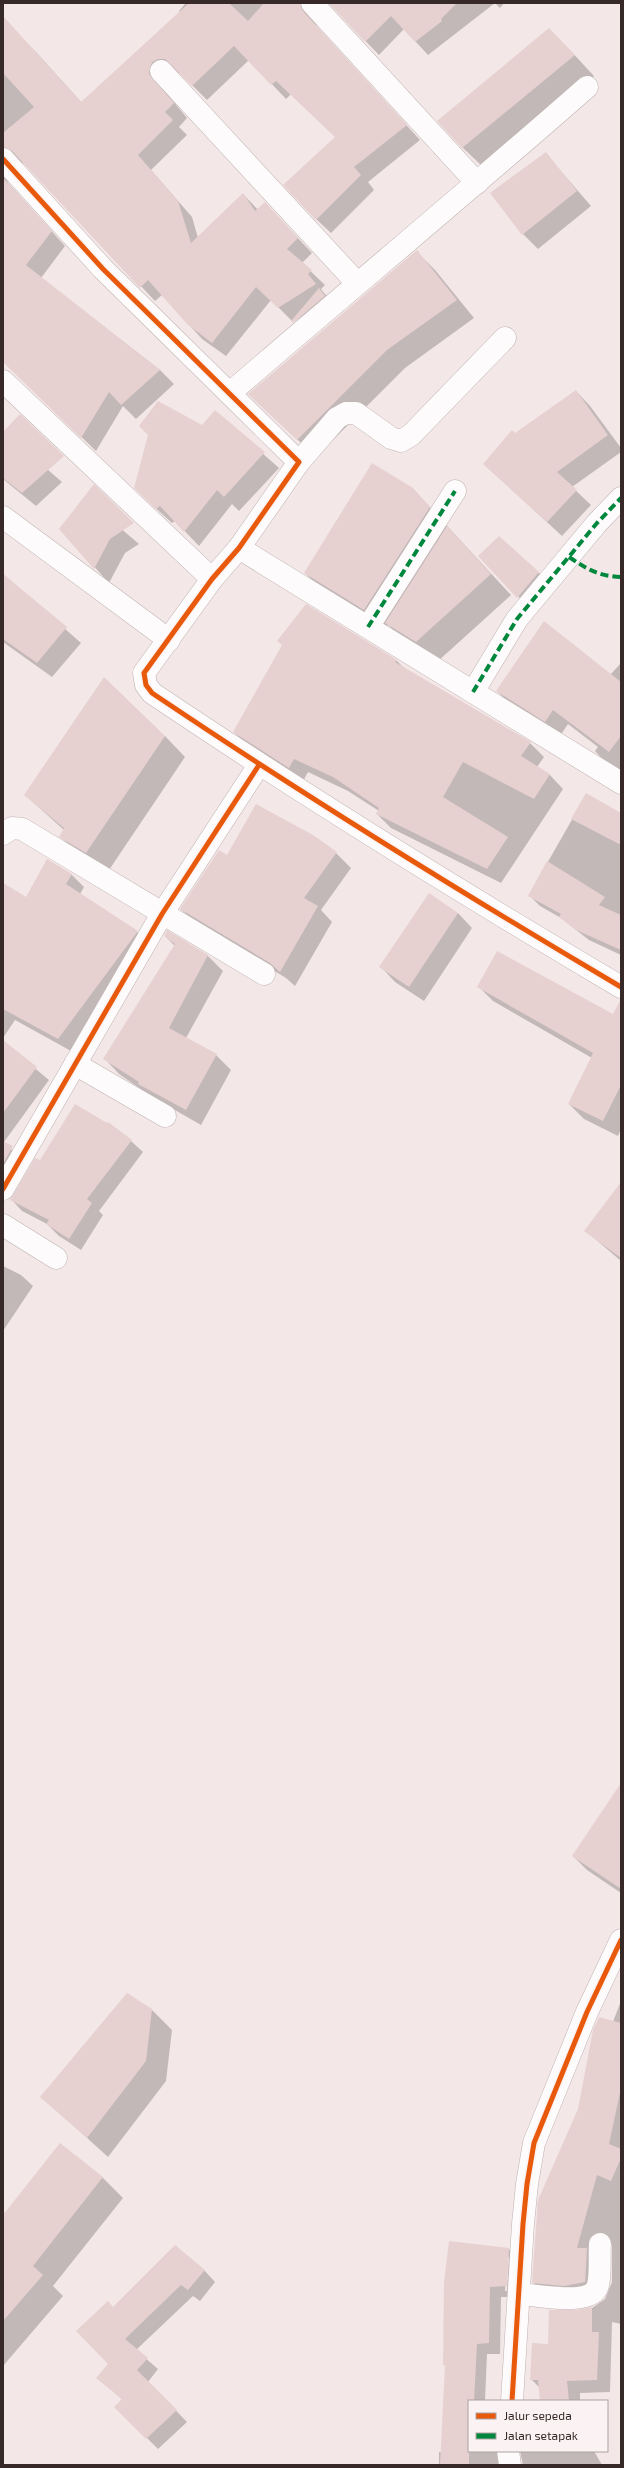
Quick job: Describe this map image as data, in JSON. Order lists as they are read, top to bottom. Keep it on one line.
{"legend":["Jalur sepeda","Jalan setapak"]}
